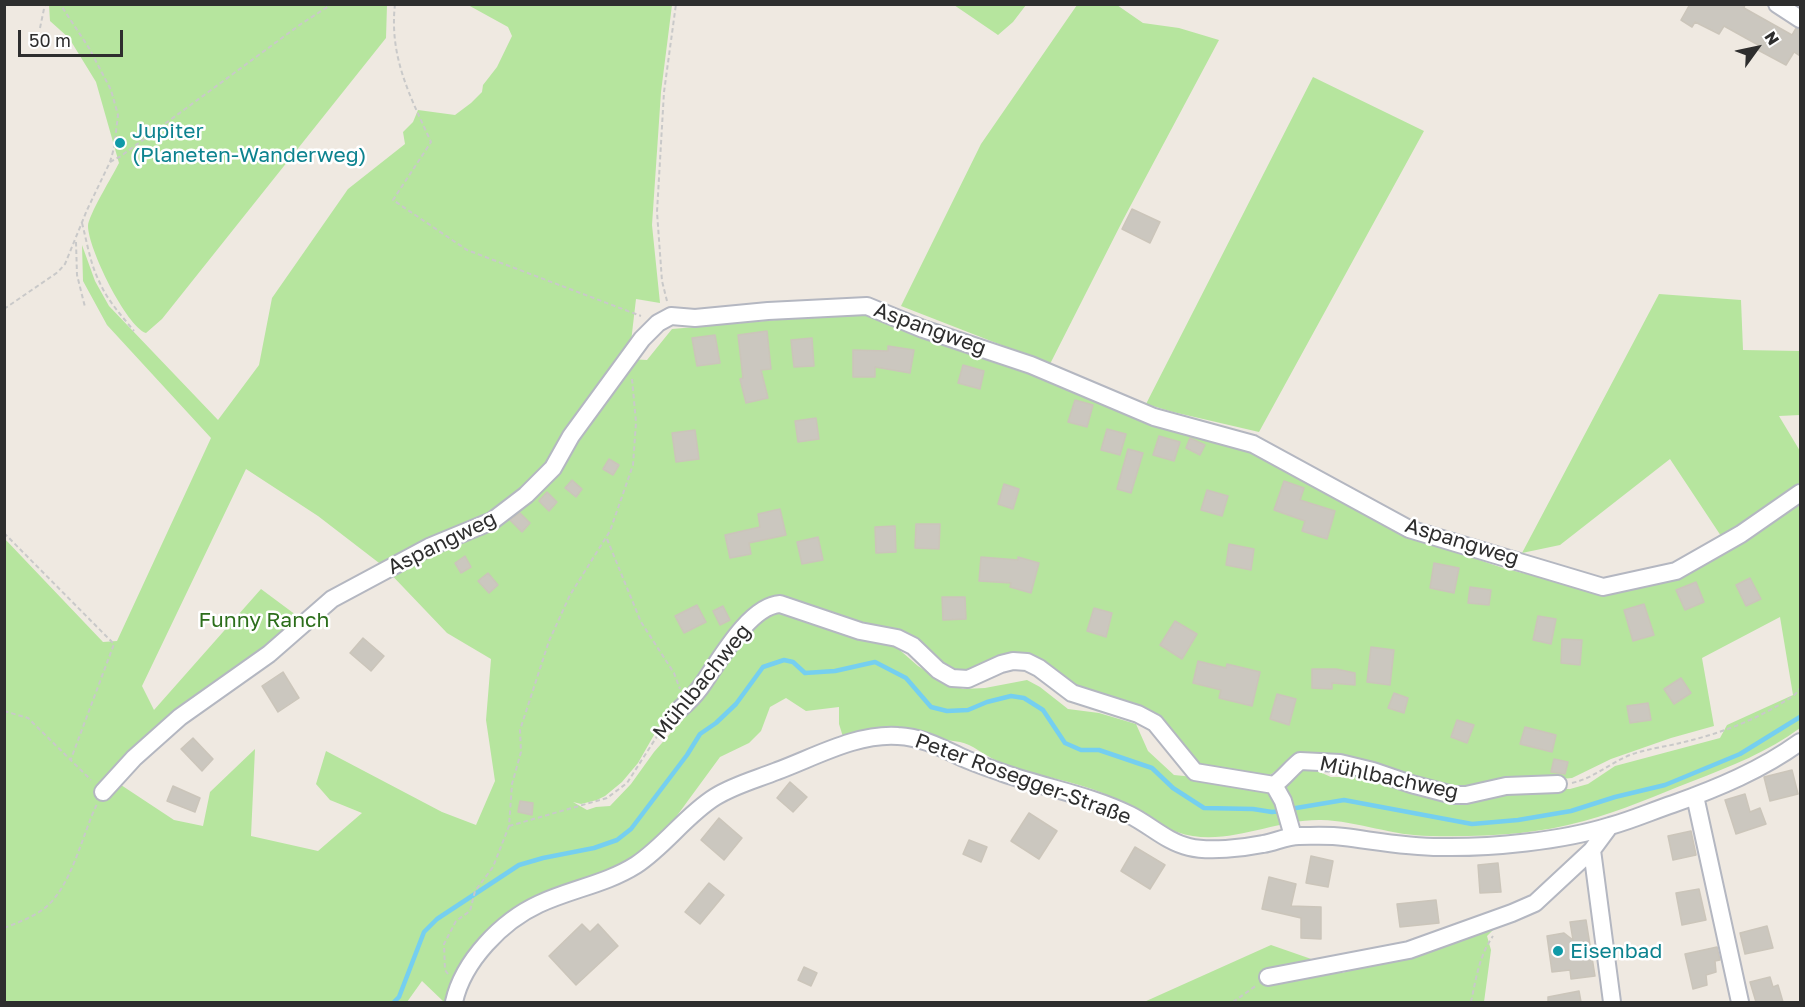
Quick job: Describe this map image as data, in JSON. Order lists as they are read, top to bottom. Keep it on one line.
{"streets":{"street":["Aspangweg","Mühlbachweg","Peter Rosegger-Straße"]},"parks":["Funny Ranch"],"places":["Jupiter (Planeten-Wanderweg)","Eisenbad"],"scale_bar":"50 m","north":"top right"}
